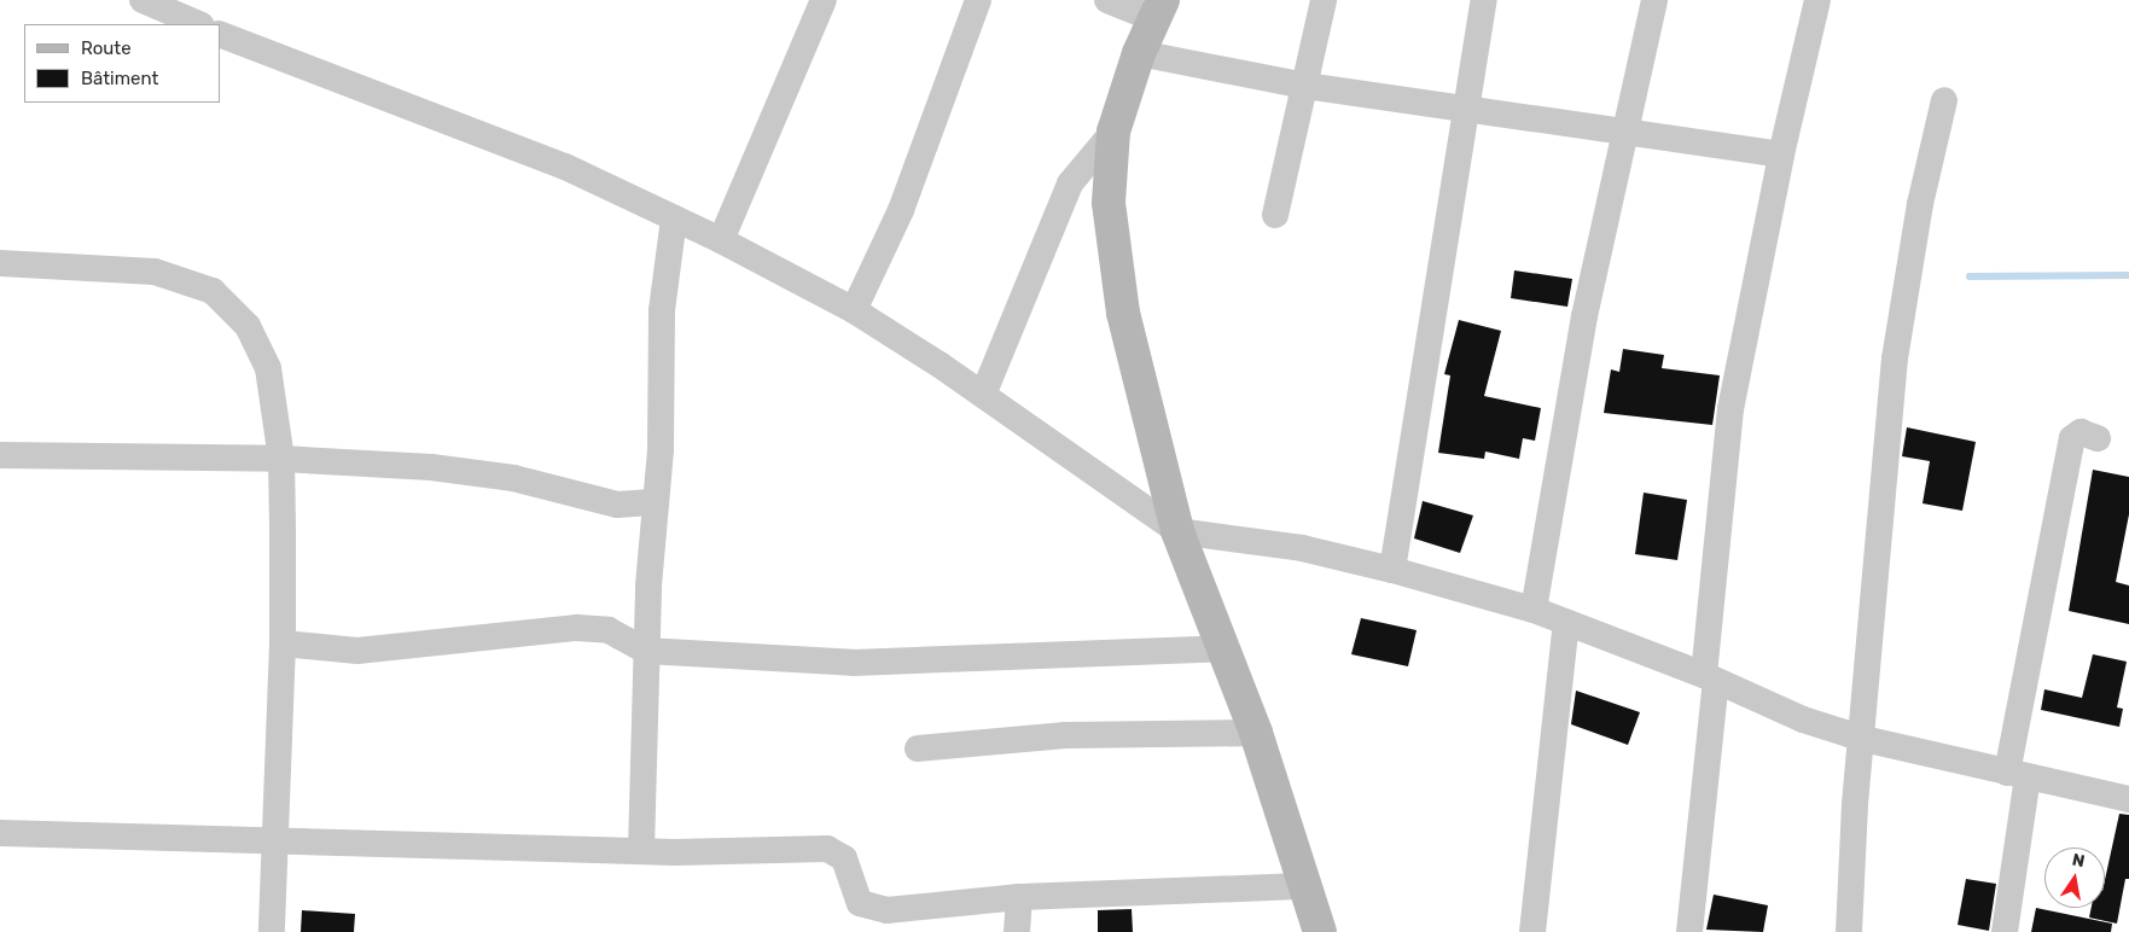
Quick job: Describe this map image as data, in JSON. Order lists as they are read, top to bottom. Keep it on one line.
{"legend":["Route","Bâtiment"],"north":"top"}
